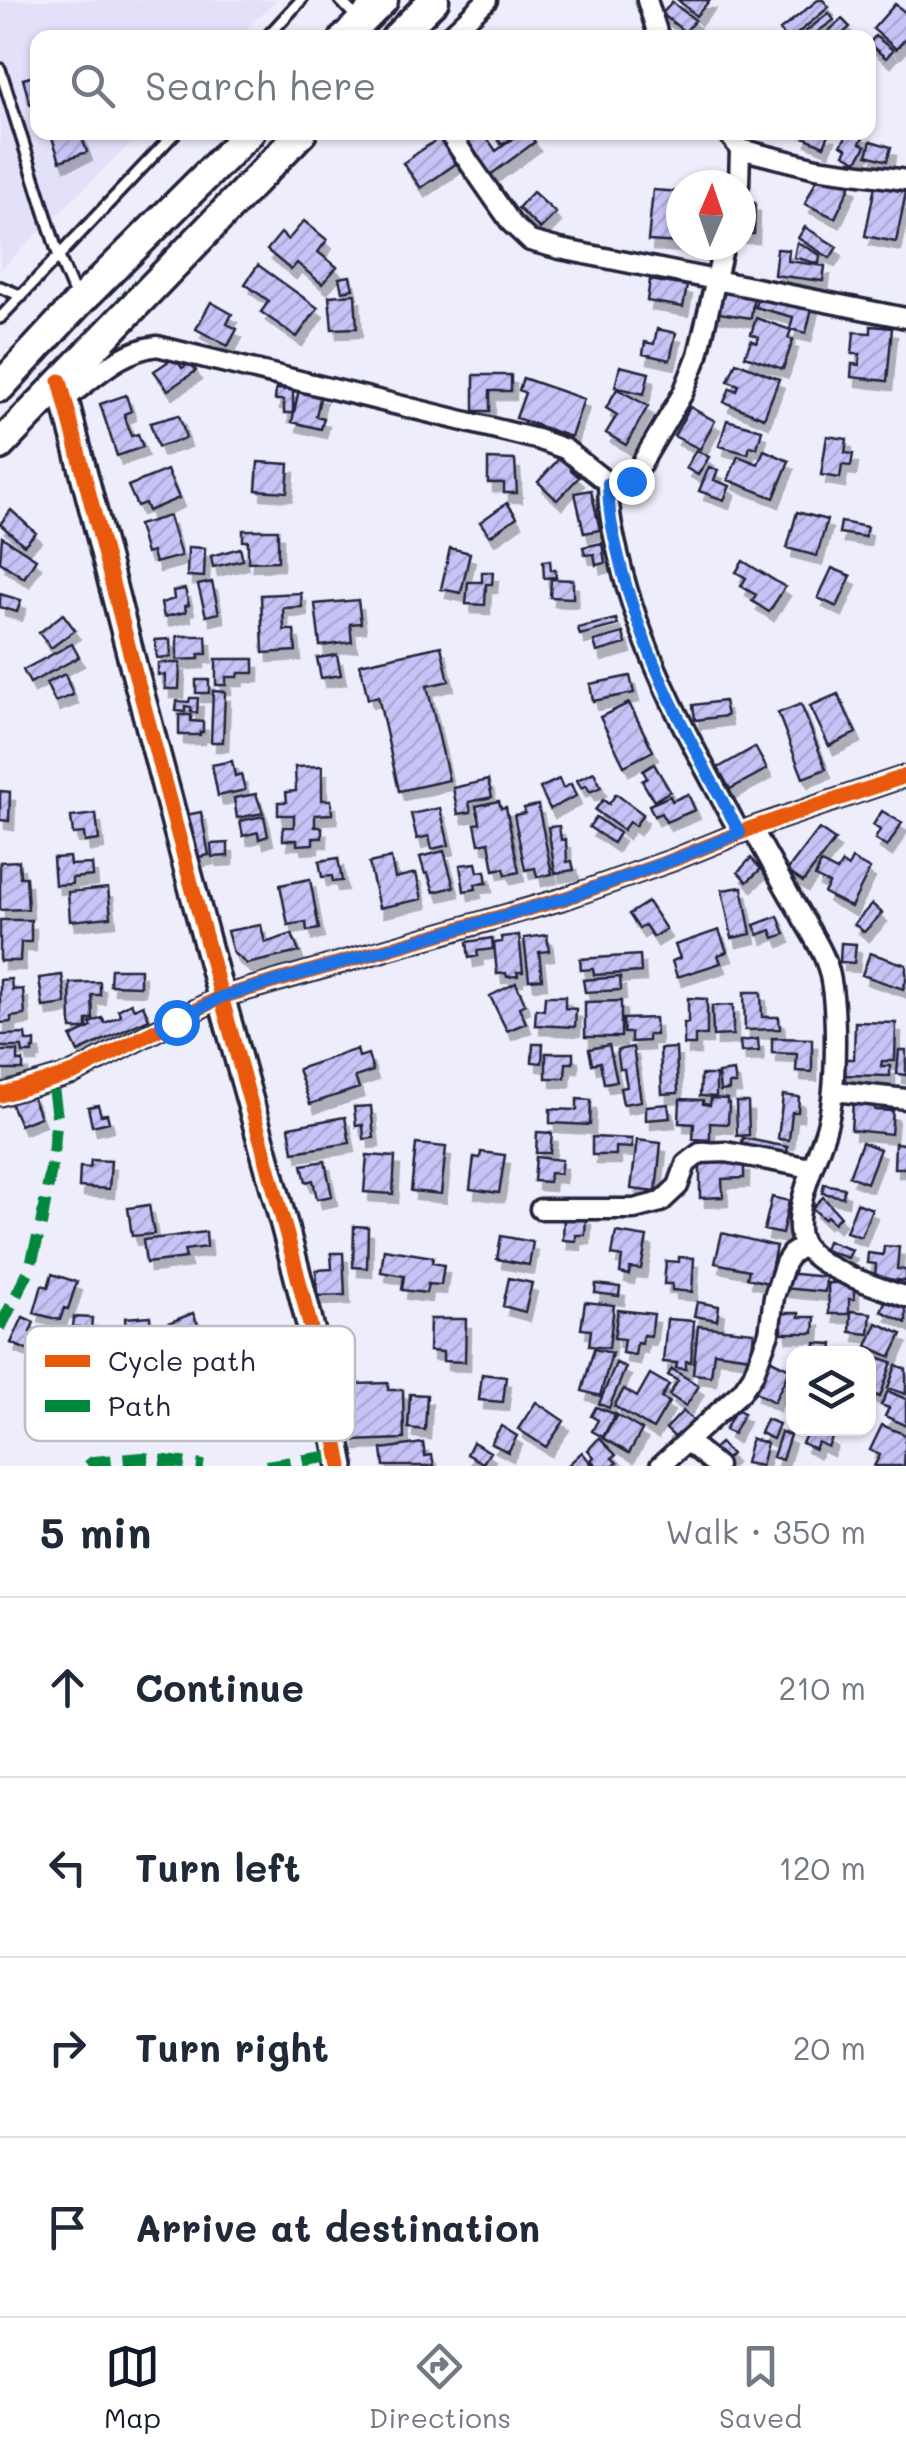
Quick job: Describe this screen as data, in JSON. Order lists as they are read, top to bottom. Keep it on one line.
{"legend":["Cycle path","Path"],"north":"top","page":{"search":"Search here","heading":["5 min","Walk · 350 m"],"list":[["Continue","210 m"],["Turn left","120 m"],["Turn right","20 m"],"Arrive at destination"],"nav":["Map","Directions","Saved"]}}
